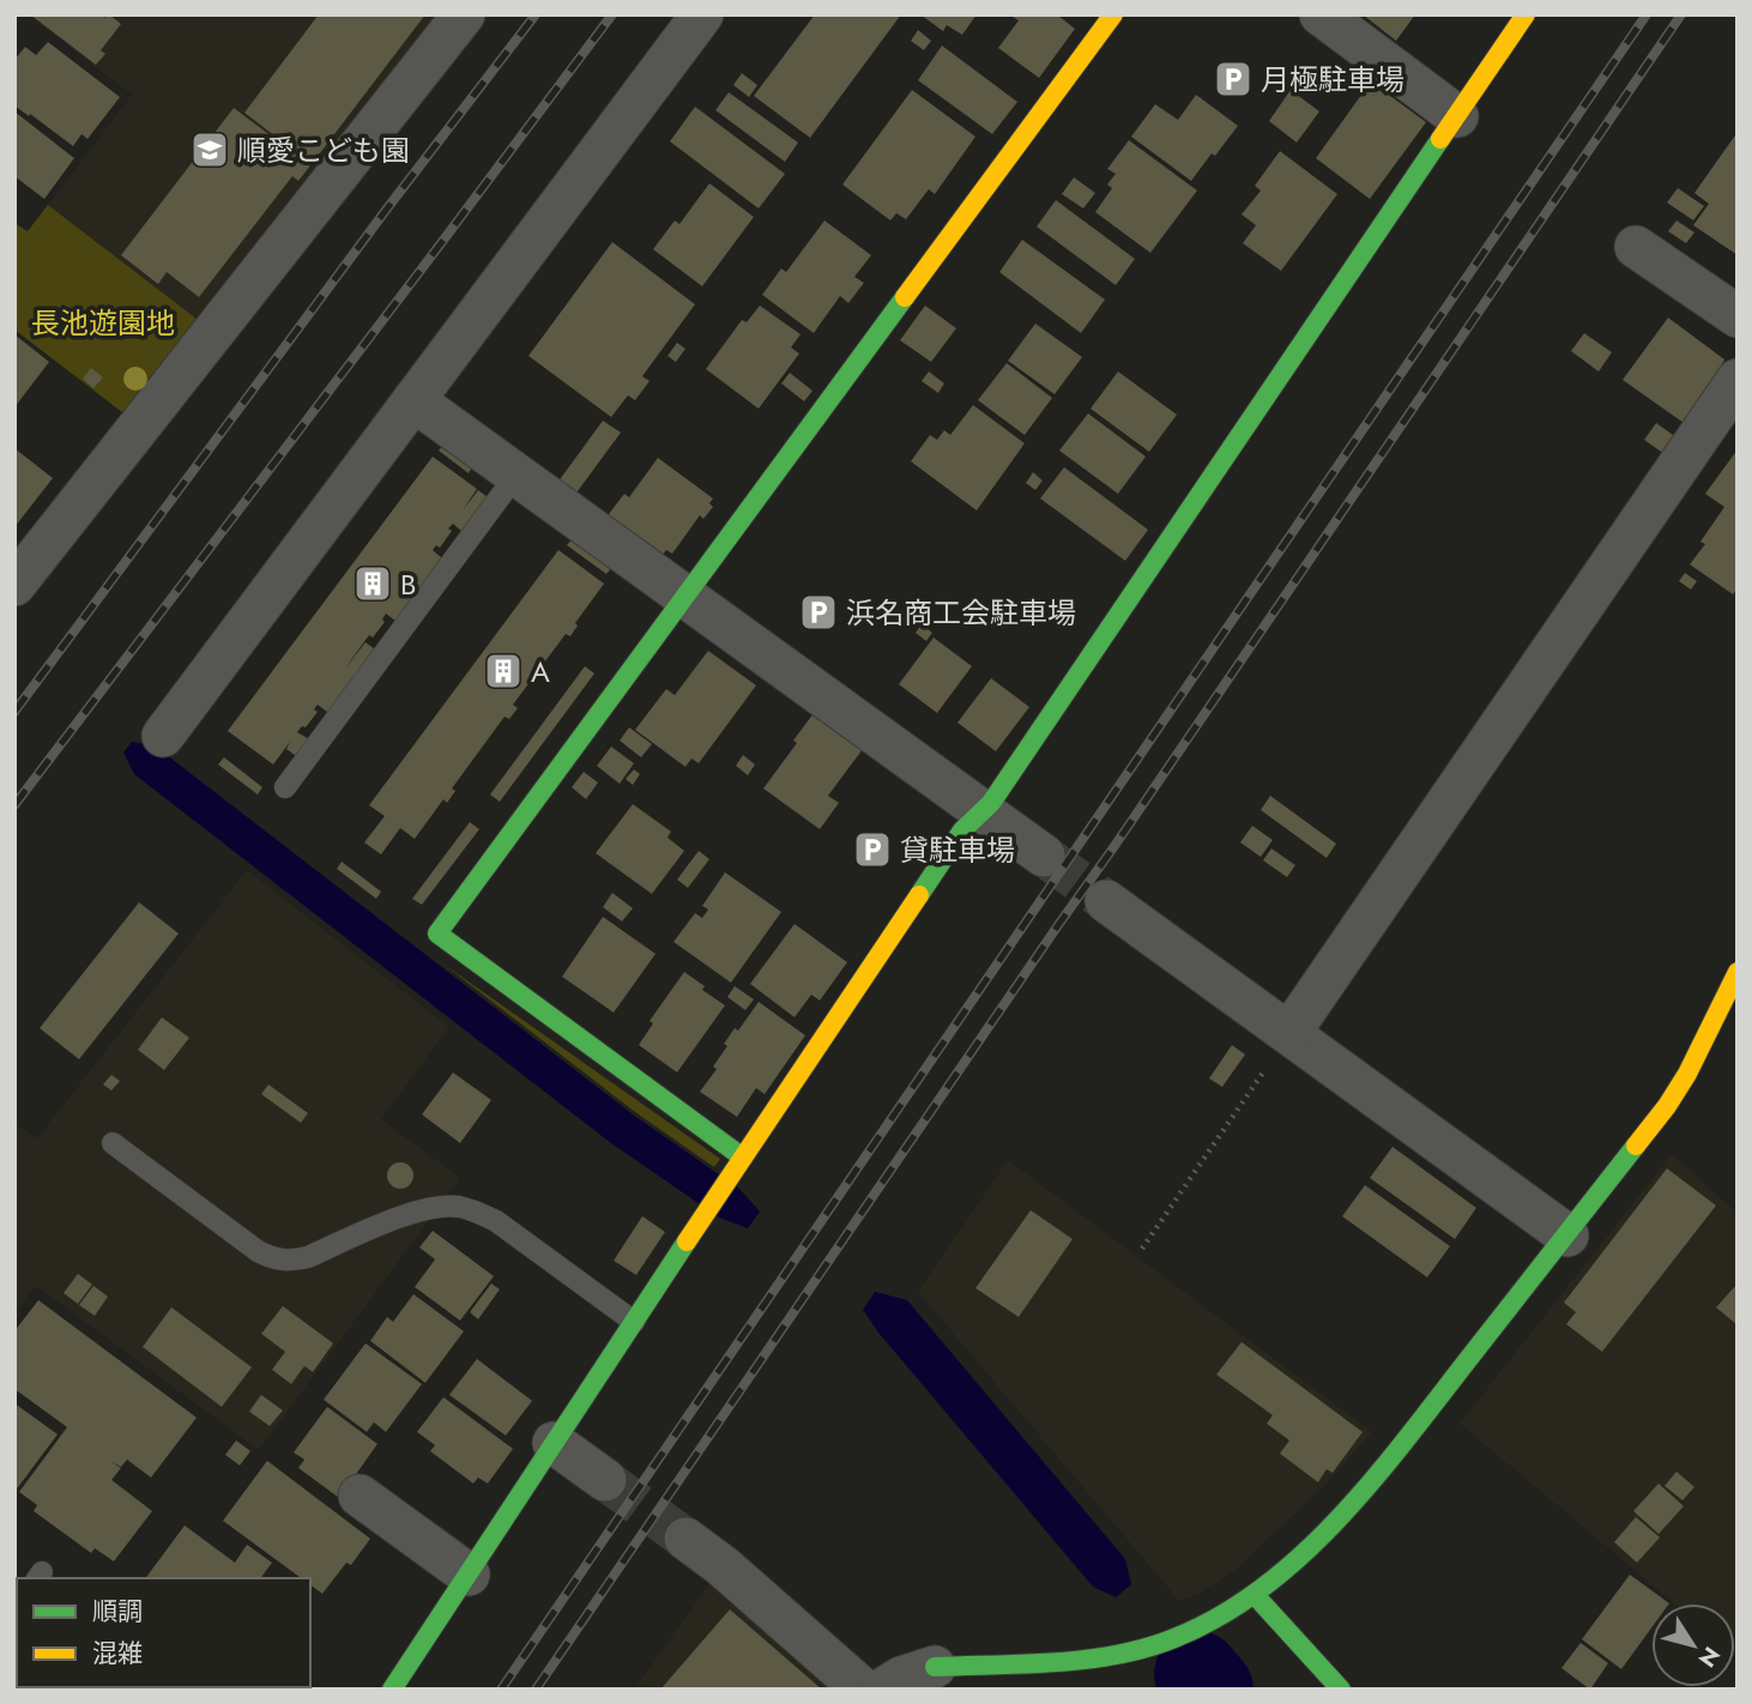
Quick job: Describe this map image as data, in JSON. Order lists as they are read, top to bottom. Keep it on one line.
{"parks":["長池遊園地"],"places":{"parking":["月極駐車場","浜名商工会駐車場","貸駐車場"],"school or university":["順愛こども園"],"building":["B","A"]},"legend":["順調","混雑"],"north":"bottom right"}
